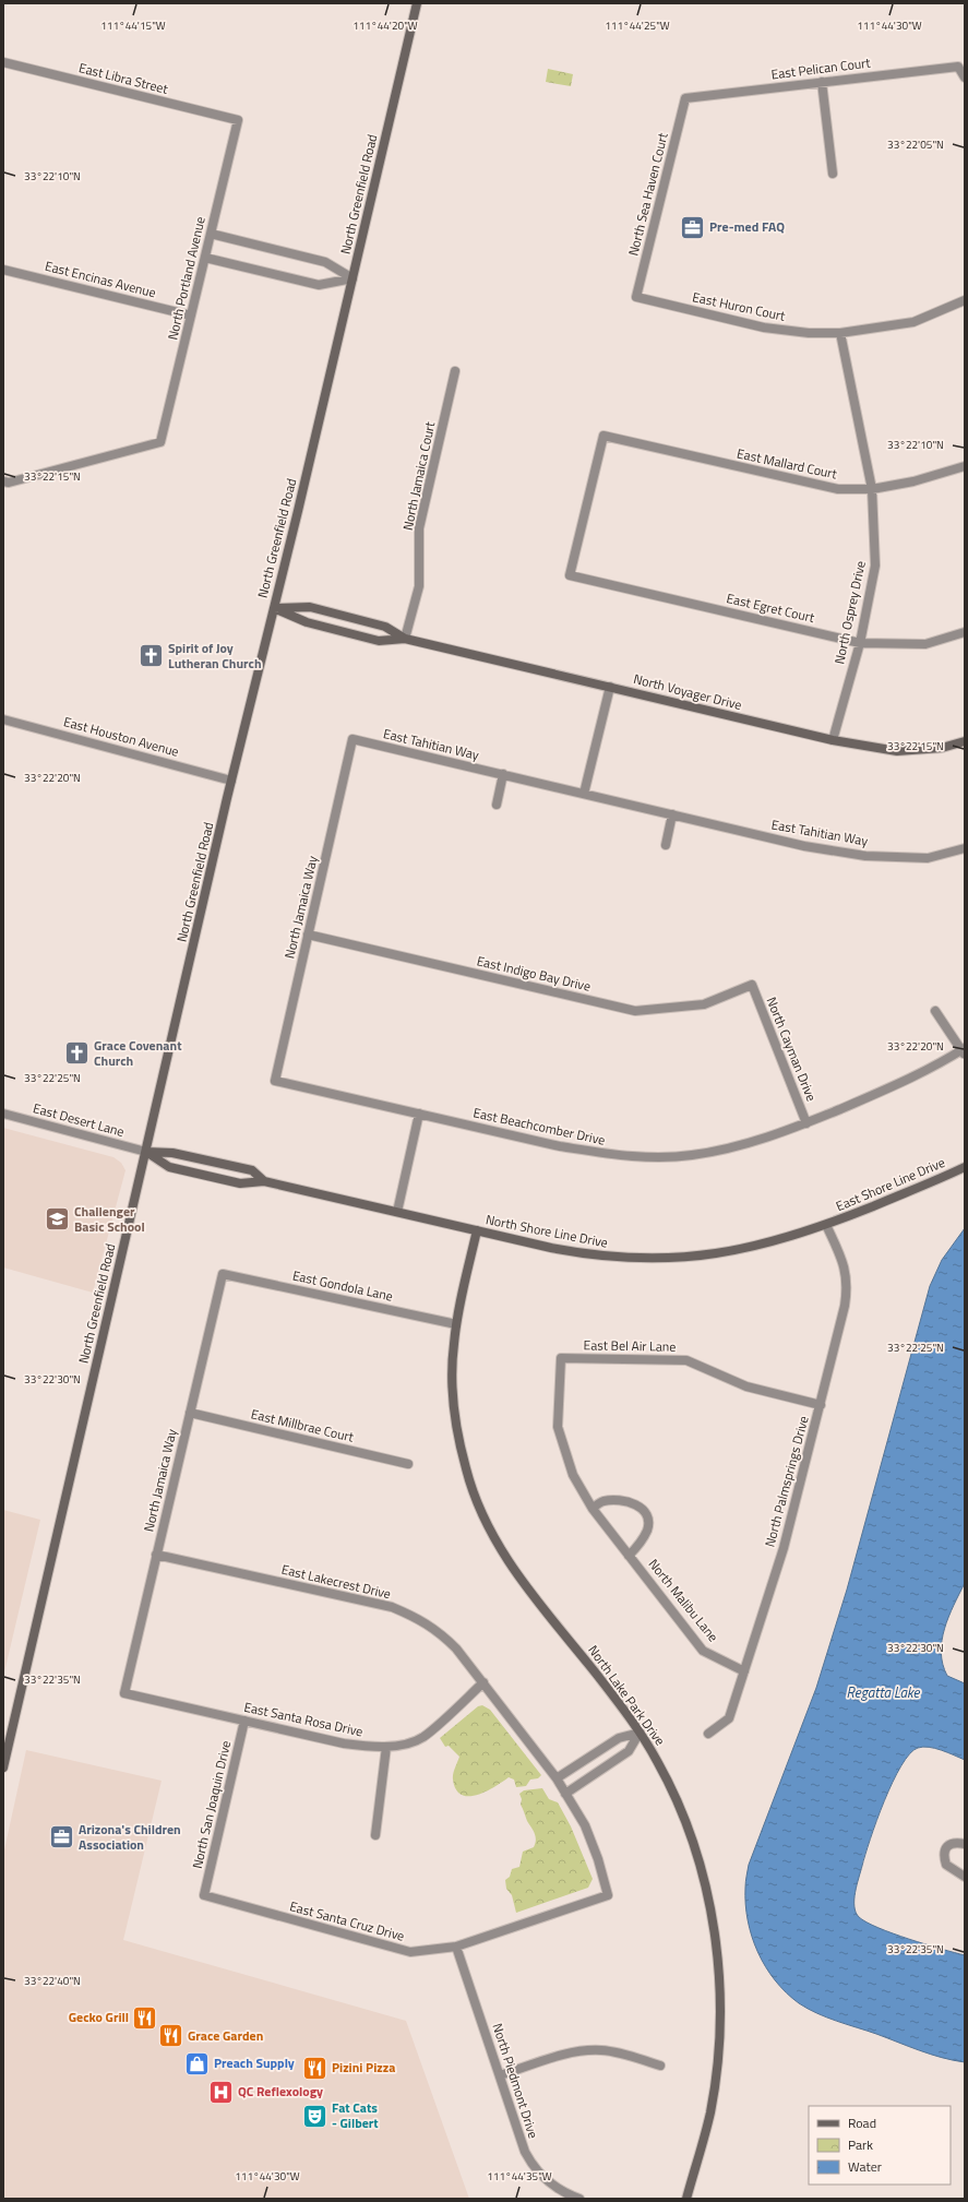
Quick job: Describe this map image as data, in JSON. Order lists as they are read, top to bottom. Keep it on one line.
{"streets":{"street":["East Pelican Court","East Libra Street","North Greenfield Road","North Sea Haven Court","North Portland Avenue","East Encinas Avenue","East Huron Court","East Mallard Court","North Jamaica Court","East Egret Court","North Osprey Drive","North Voyager Drive","East Houston Avenue","East Tahitian Way","North Jamaica Way","East Indigo Bay Drive","North Cayman Drive","East Desert Lane","East Beachcomber Drive","East Shore Line Drive","North Shore Line Drive","East Gondola Lane","East Bel Air Lane","East Millbrae Court","North Palmsprings Drive","East Lakecrest Drive","North Malibu Lane","North Lake Park Drive","East Santa Rosa Drive","North San Joaquin Drive","East Santa Cruz Drive","North Piedmont Drive"]},"crossings":[["East Pelican Court","North Sea Haven Court"],["East Libra Street","North Portland Avenue"],["North Greenfield Road","North Voyager Drive"],["North Greenfield Road","East Houston Avenue"],["North Greenfield Road","East Desert Lane"],["North Greenfield Road","North Shore Line Drive"],["North Sea Haven Court","East Huron Court"],["North Portland Avenue","East Encinas Avenue"],["East Huron Court","North Osprey Drive"],["East Mallard Court","East Egret Court"],["East Mallard Court","North Osprey Drive"],["North Jamaica Court","North Voyager Drive"],["East Egret Court","North Osprey Drive"],["North Osprey Drive","North Voyager Drive"],["East Tahitian Way","North Jamaica Way"],["North Jamaica Way","East Indigo Bay Drive"],["North Jamaica Way","East Beachcomber Drive"],["North Jamaica Way","East Gondola Lane"],["North Jamaica Way","East Millbrae Court"],["North Jamaica Way","East Lakecrest Drive"],["North Jamaica Way","East Santa Rosa Drive"],["East Indigo Bay Drive","North Cayman Drive"],["North Cayman Drive","East Beachcomber Drive"],["East Desert Lane","North Shore Line Drive"],["East Shore Line Drive","North Shore Line Drive"],["East Shore Line Drive","North Palmsprings Drive"],["North Shore Line Drive","North Palmsprings Drive"],["North Shore Line Drive","North Lake Park Drive"],["East Gondola Lane","North Lake Park Drive"],["East Bel Air Lane","North Palmsprings Drive"],["East Bel Air Lane","North Malibu Lane"],["North Palmsprings Drive","North Malibu Lane"],["East Lakecrest Drive","East Santa Rosa Drive"],["East Lakecrest Drive","East Santa Cruz Drive"],["East Santa Rosa Drive","North San Joaquin Drive"],["North San Joaquin Drive","East Santa Cruz Drive"],["East Santa Cruz Drive","North Piedmont Drive"]],"water":["Regatta Lake"],"places":{"office":["Pre-med FAQ","Arizona's Children Association"],"church":["Spirit of Joy Lutheran Church","Grace Covenant Church"],"school or university":["Challenger Basic School"],"restaurant":["Gecko Grill","Grace Garden","Pizini Pizza"],"shop":["Preach Supply"],"hospital":["QC Reflexology"],"theatre":["Fat Cats - Gilbert"]},"legend":["Road","Park","Water"],"coordinates":["111°44'15\"W","111°44'20\"W","111°44'25\"W","111°44'30\"W","33°22'05\"N","33°22'10\"N","33°22'15\"N","33°22'20\"N","33°22'25\"N","33°22'30\"N","33°22'35\"N","33°22'40\"N","111°44'35\"W"]}
